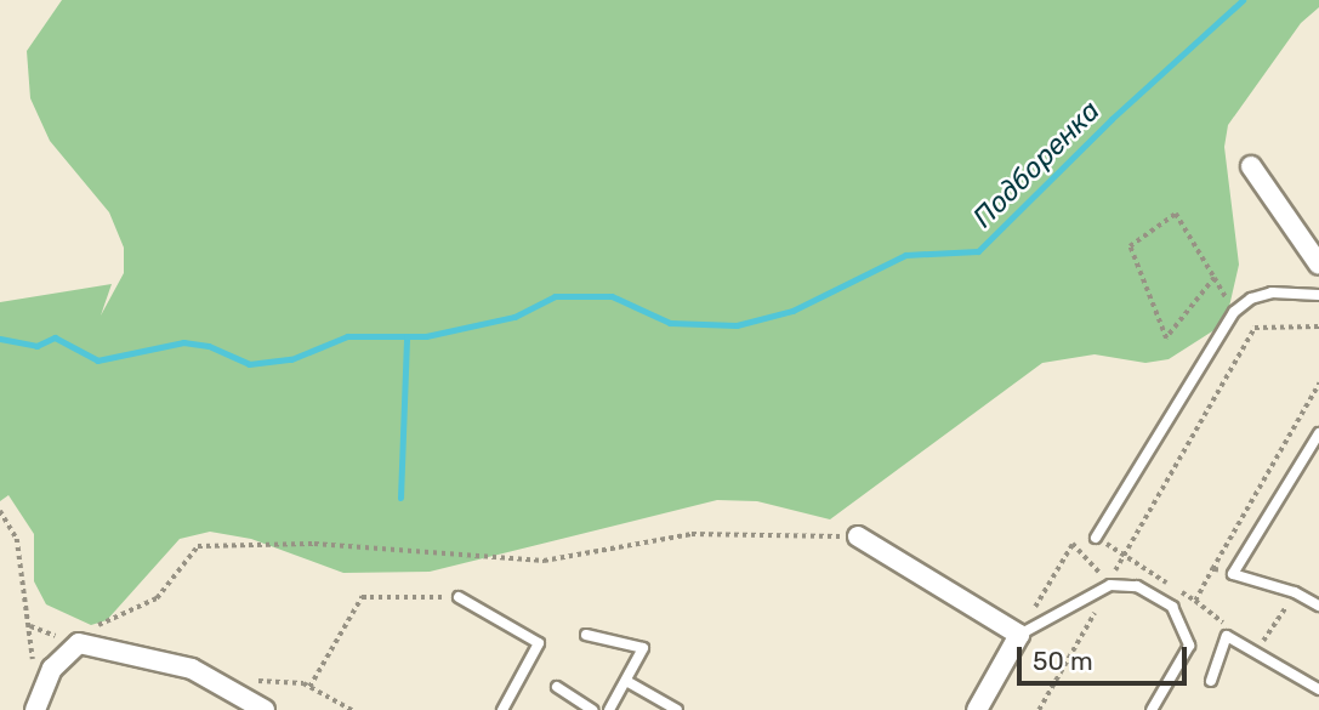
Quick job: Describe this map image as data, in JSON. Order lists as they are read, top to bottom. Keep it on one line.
{"water":["Подборенка"],"scale_bar":"50 m"}
